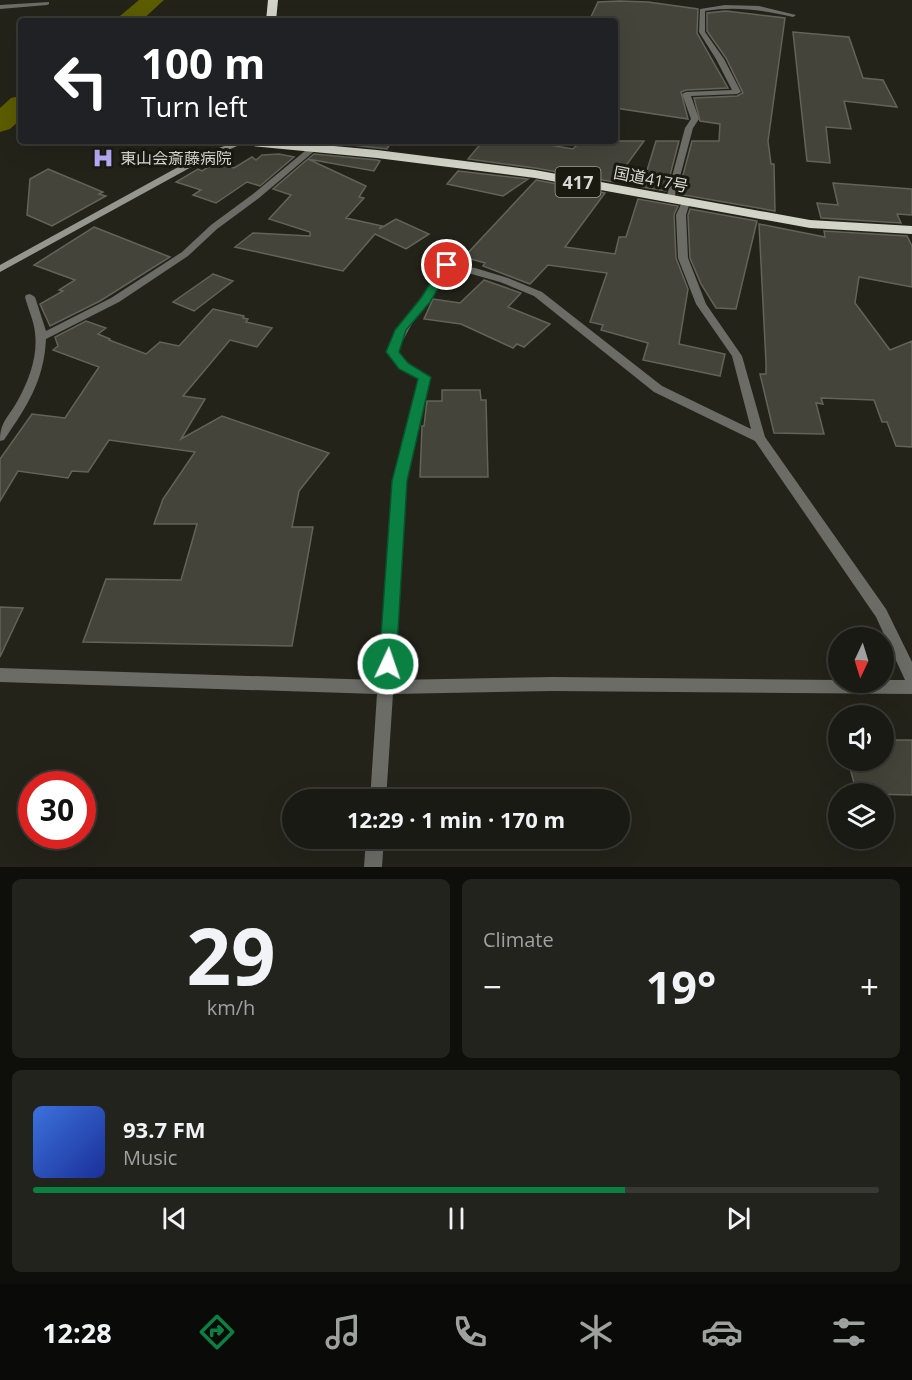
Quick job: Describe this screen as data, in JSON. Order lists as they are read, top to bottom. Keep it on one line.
{"streets":{"highway":["国道417号","417"]},"places":{"hospital":["東山会斎藤病院"]},"north":"bottom","page":{"turn":["100 m","Turn left"],"limit":"30","trip":"12:29 · 1 min · 170 m","tile":[["29","km/h"],"Climate"],"heat":["−","19°","+"],"song":["93.7 FM","Music"],"tabs":"12:28"}}
